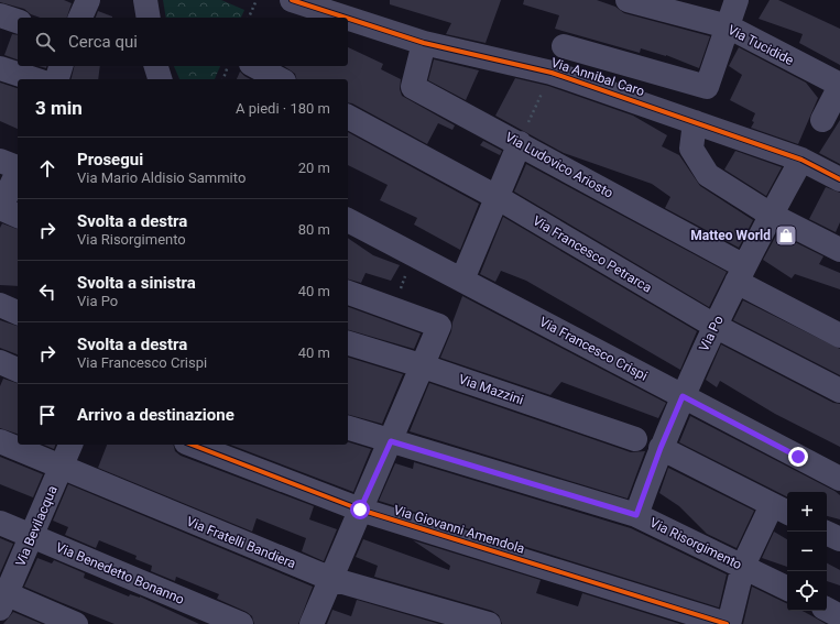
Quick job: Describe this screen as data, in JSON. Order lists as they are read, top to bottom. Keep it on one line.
{"streets":{"street":["Via Tucidide","Via Annibal Caro","Via Ludovico Ariosto","Via Francesco Petrarca","Via Po","Via Francesco Crispi","Via Mazzini","Via Bevilacqua","Via Giovanni Amendola","Via Fratelli Bandiera","Via Risorgimento","Via Benedetto Bonanno"]},"crossings":[["Via Tucidide","Via Annibal Caro"],["Via Annibal Caro","Via Ludovico Ariosto"],["Via Annibal Caro","Via Po"],["Via Ludovico Ariosto","Via Po"],["Via Francesco Petrarca","Via Po"],["Via Po","Via Francesco Crispi"],["Via Po","Via Risorgimento"],["Via Bevilacqua","Via Fratelli Bandiera"],["Via Bevilacqua","Via Benedetto Bonanno"]],"places":{"shop":["Matteo World"]},"page":{"search":"Cerca qui","heading":["3 min","A piedi · 180 m"],"list":[["Prosegui","Via Mario Aldisio Sammito","20 m"],["Svolta a destra","Via Risorgimento","80 m"],["Svolta a sinistra","Via Po","40 m"],["Svolta a destra","Via Francesco Crispi","40 m"],"Arrivo a destinazione"],"map_buttons":["+","−"]}}
